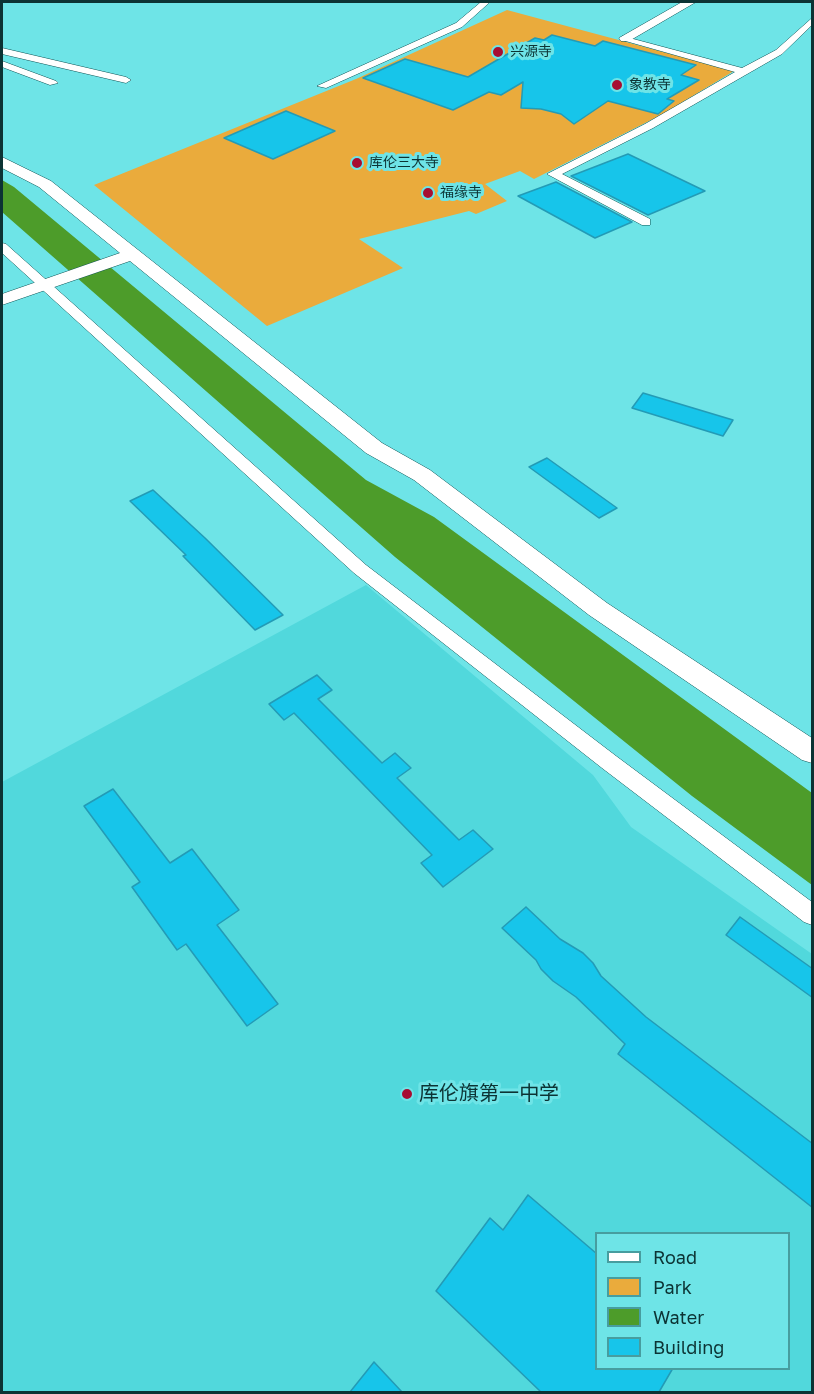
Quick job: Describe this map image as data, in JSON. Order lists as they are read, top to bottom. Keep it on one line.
{"places":["兴源寺","象教寺","库伦三大寺","福缘寺","库伦旗第一中学"],"legend":["Road","Park","Water","Building"]}
